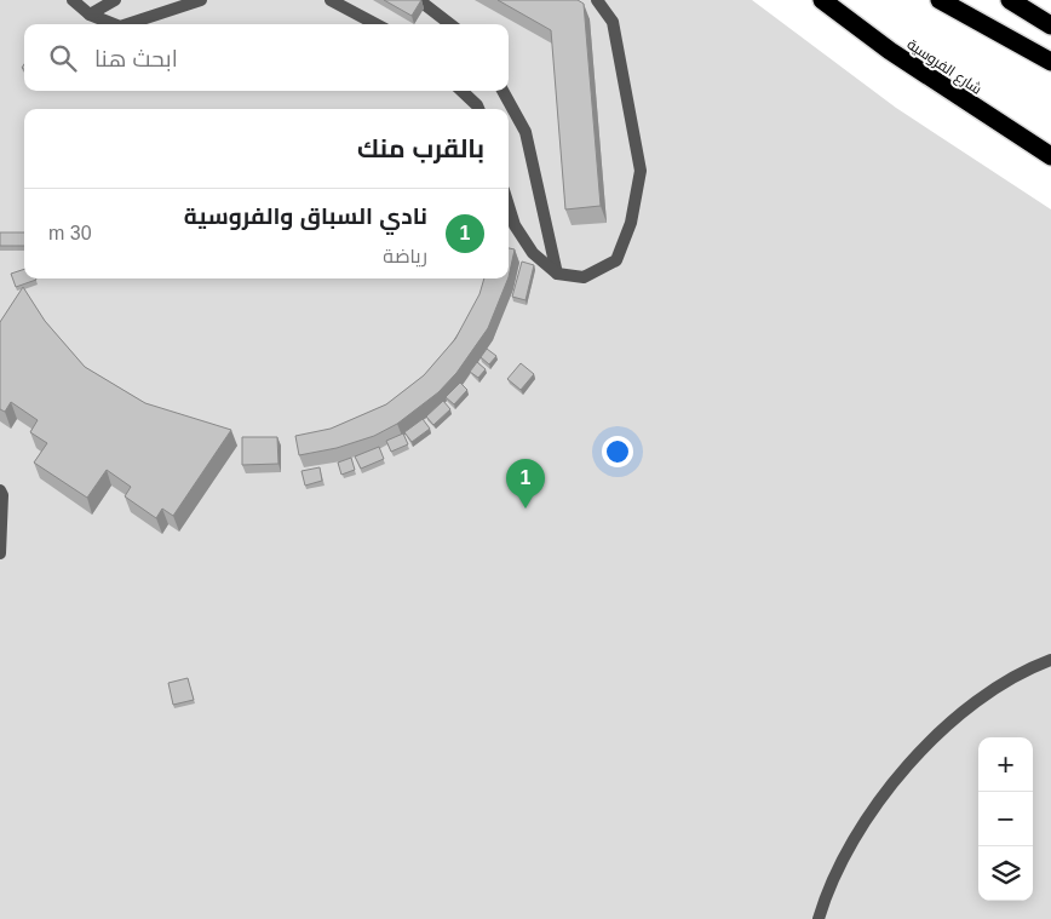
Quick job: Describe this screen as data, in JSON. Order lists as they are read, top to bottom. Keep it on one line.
{"streets":{"highway":["شارع الفروسية"]},"page":{"search":"ابحث هنا","heading":"بالقرب منك","list":[{"mark":"1","name":"نادي السباق والفروسية","note":"رياضة","value":"30 m"}],"pins":"1","map_buttons":["+","−"]}}
